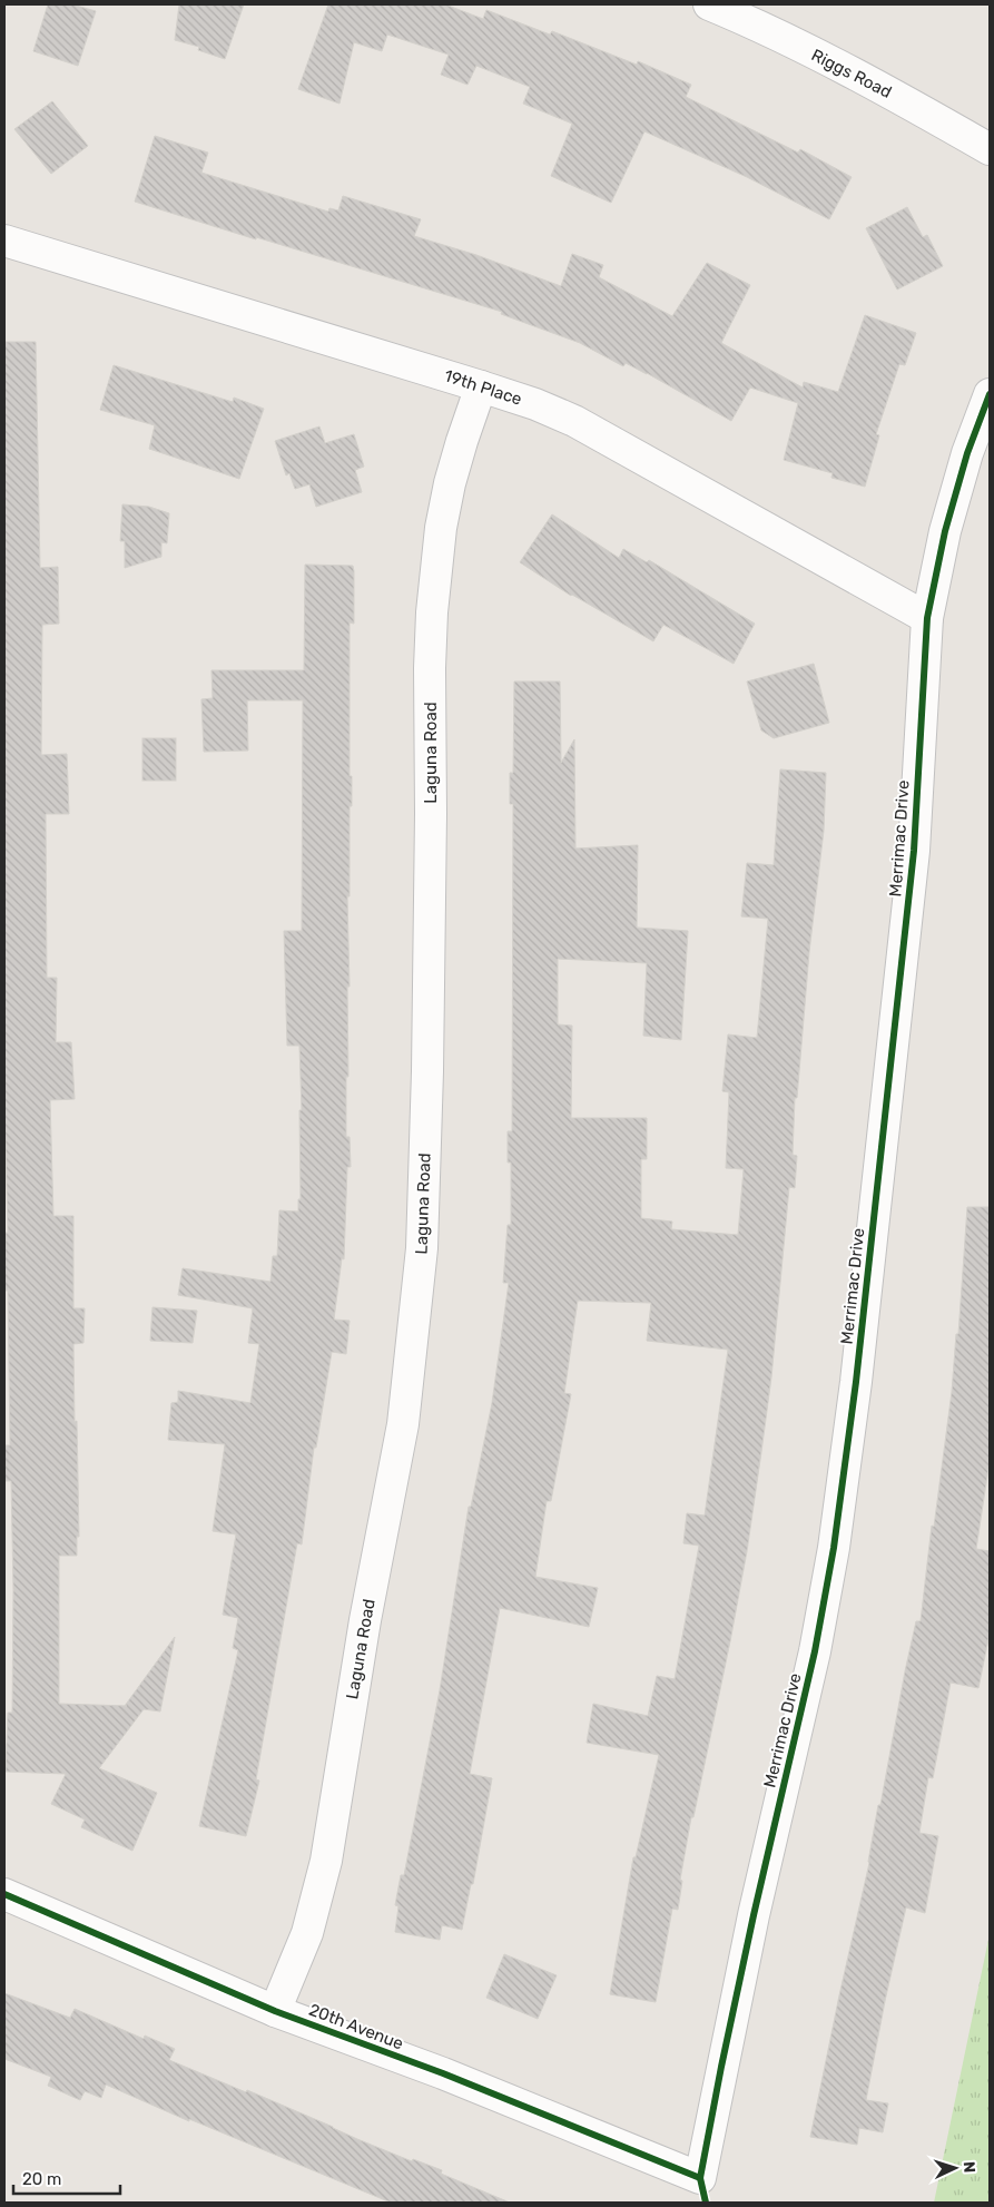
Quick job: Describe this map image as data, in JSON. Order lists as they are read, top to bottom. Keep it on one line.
{"streets":{"street":["Riggs Road","19th Place","Laguna Road","Merrimac Drive","20th Avenue"]},"crossings":[["19th Place","Laguna Road"],["19th Place","Merrimac Drive"],["Laguna Road","20th Avenue"],["Merrimac Drive","20th Avenue"]],"scale_bar":"20 m","north":"right"}
